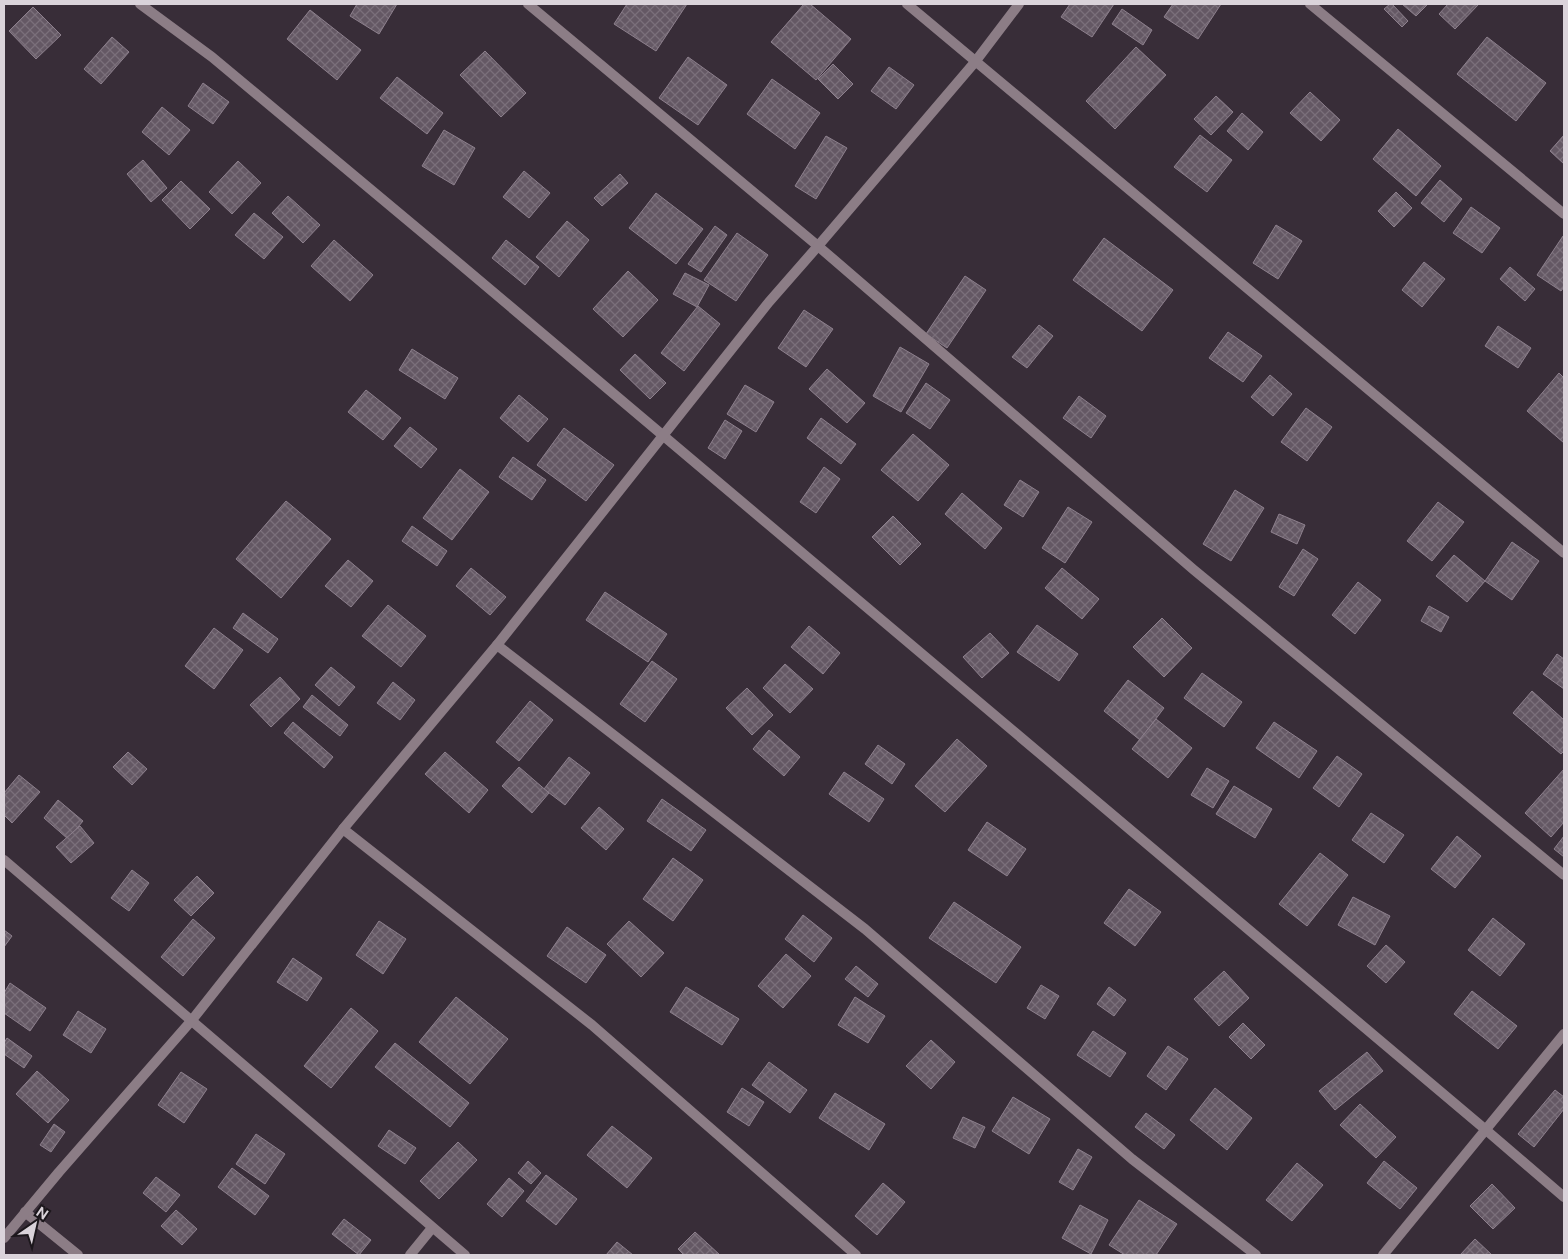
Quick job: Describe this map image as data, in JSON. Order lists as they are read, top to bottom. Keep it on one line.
{"north":"top right"}
